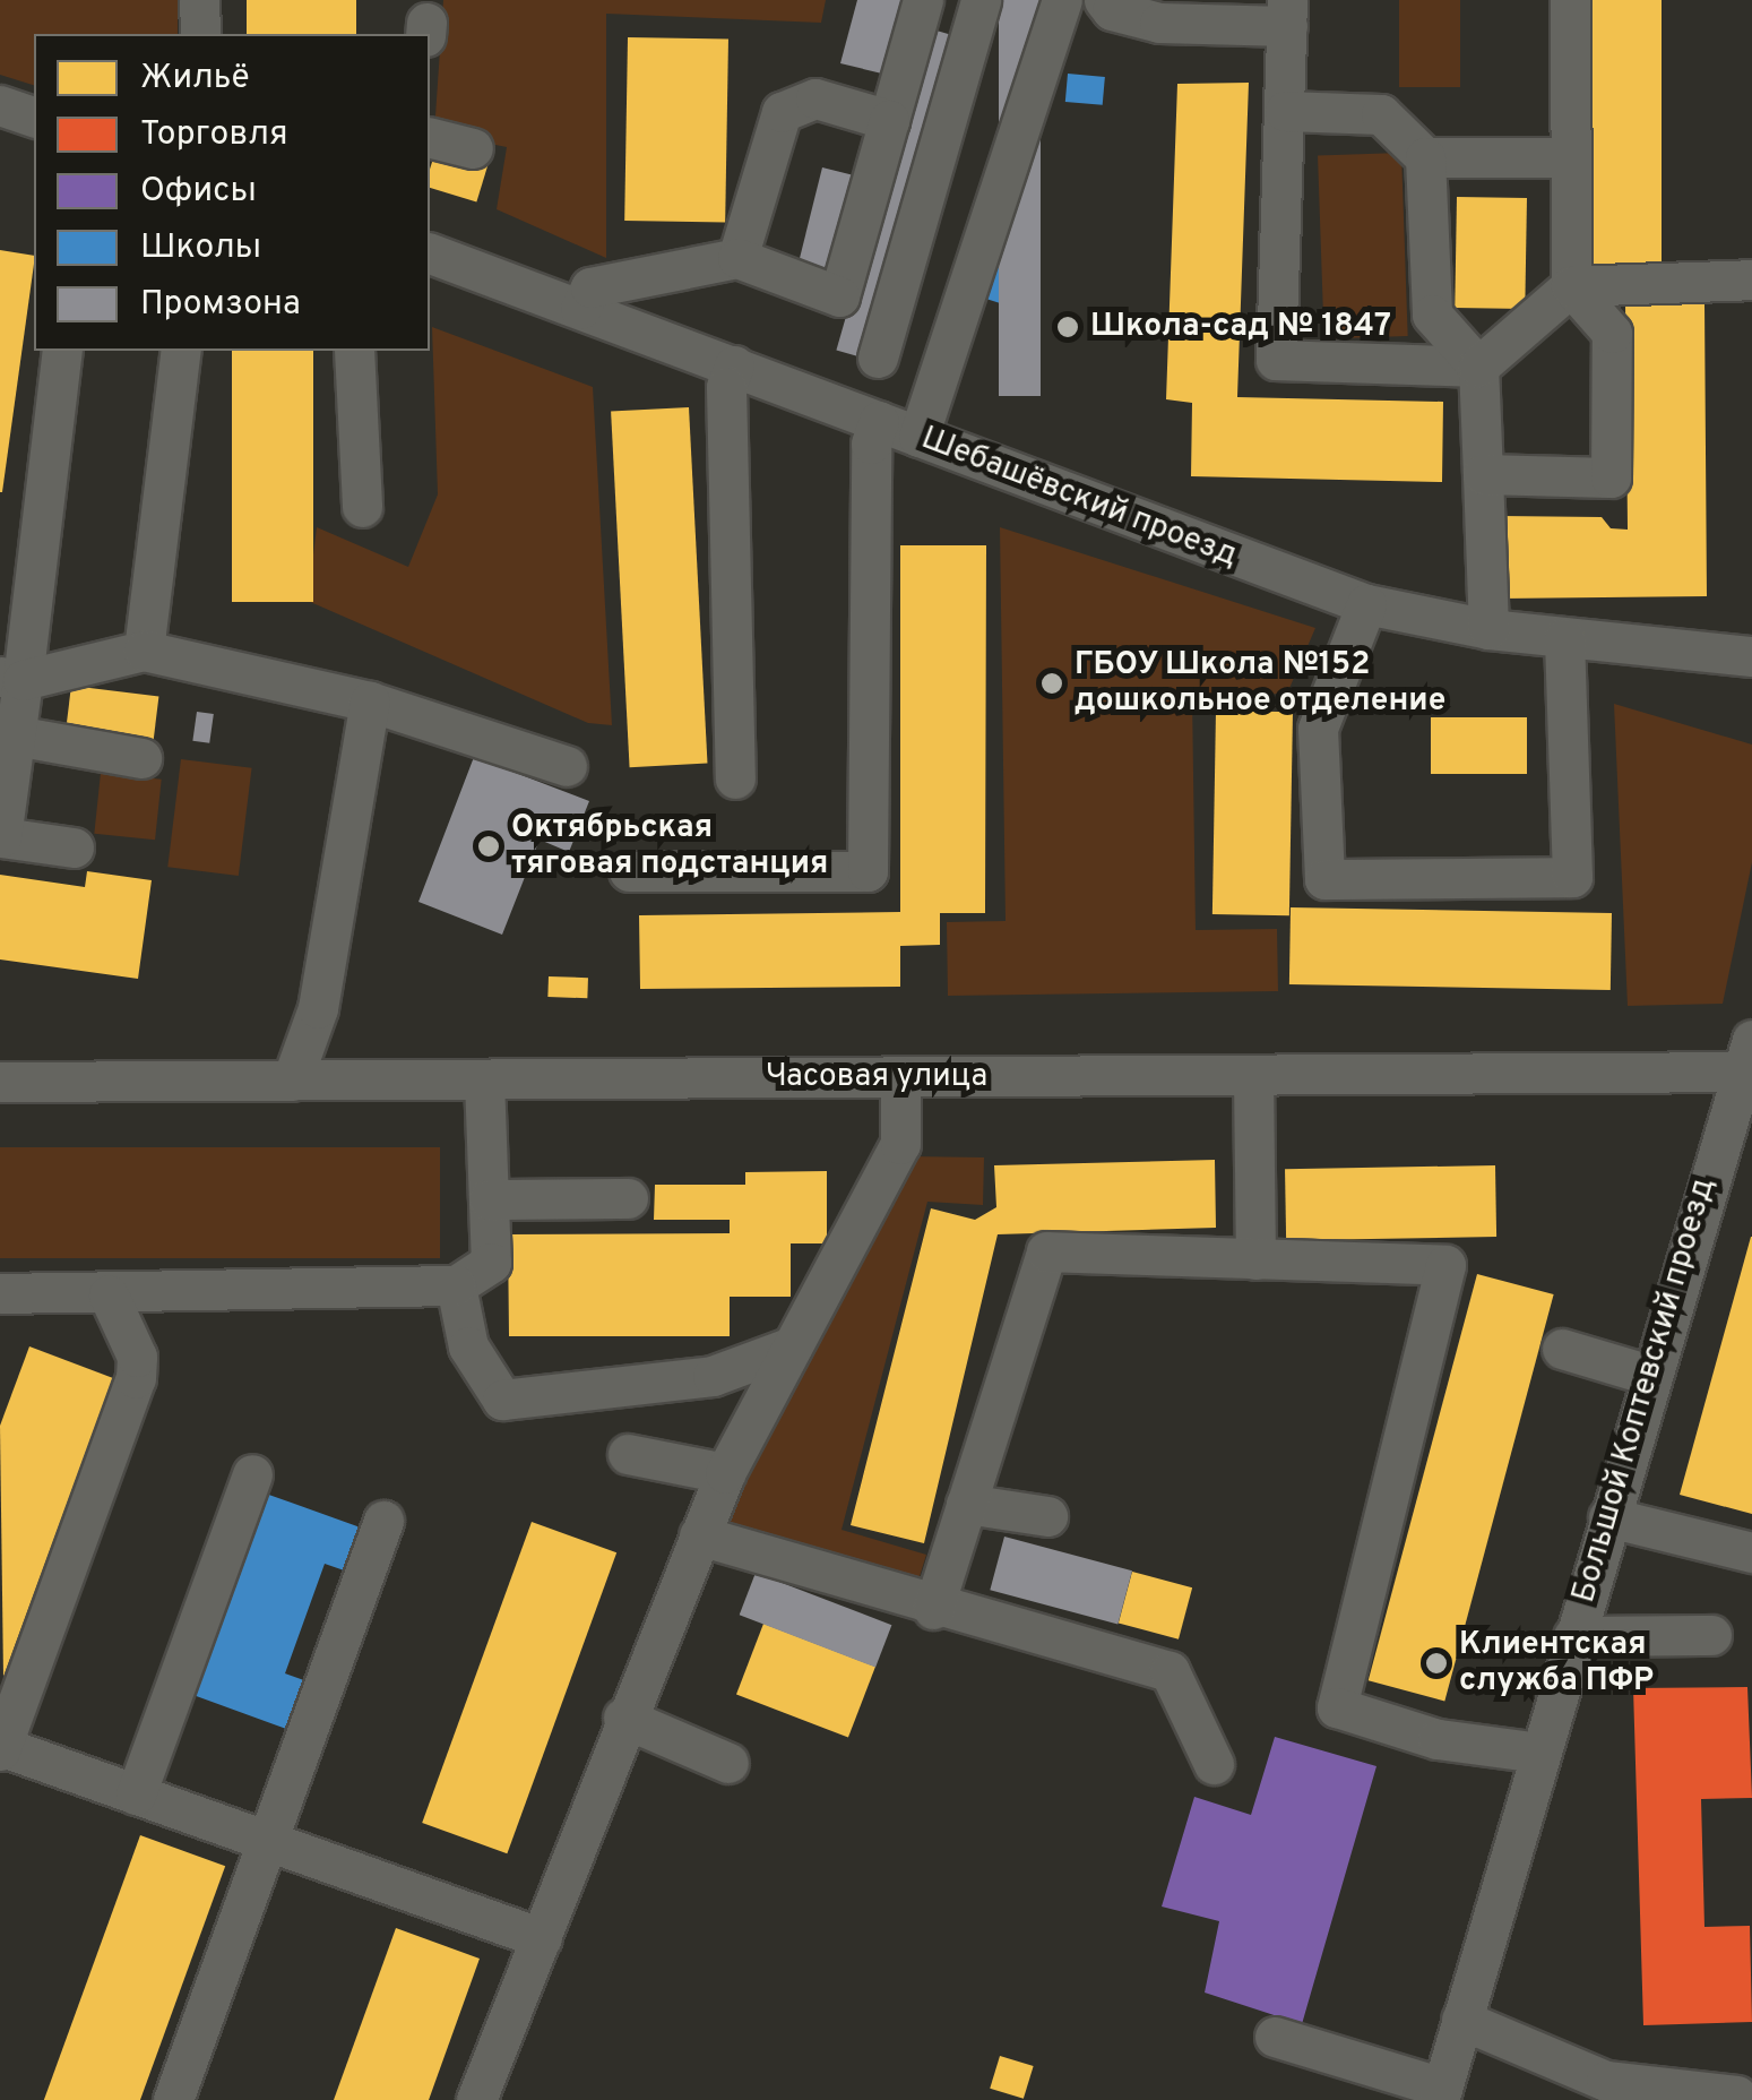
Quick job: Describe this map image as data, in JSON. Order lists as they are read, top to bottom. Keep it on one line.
{"streets":{"street":["Шебашёвский проезд","Часовая улица","Большой Коптевский проезд"]},"crossings":[["Часовая улица","Большой Коптевский проезд"]],"places":["Школа-сад № 1847","ГБОУ Школа №152 дошкольное отделение","Октябрьская тяговая подстанция","Клиентская служба ПФР"],"legend":["Жильё","Торговля","Офисы","Школы","Промзона"]}
